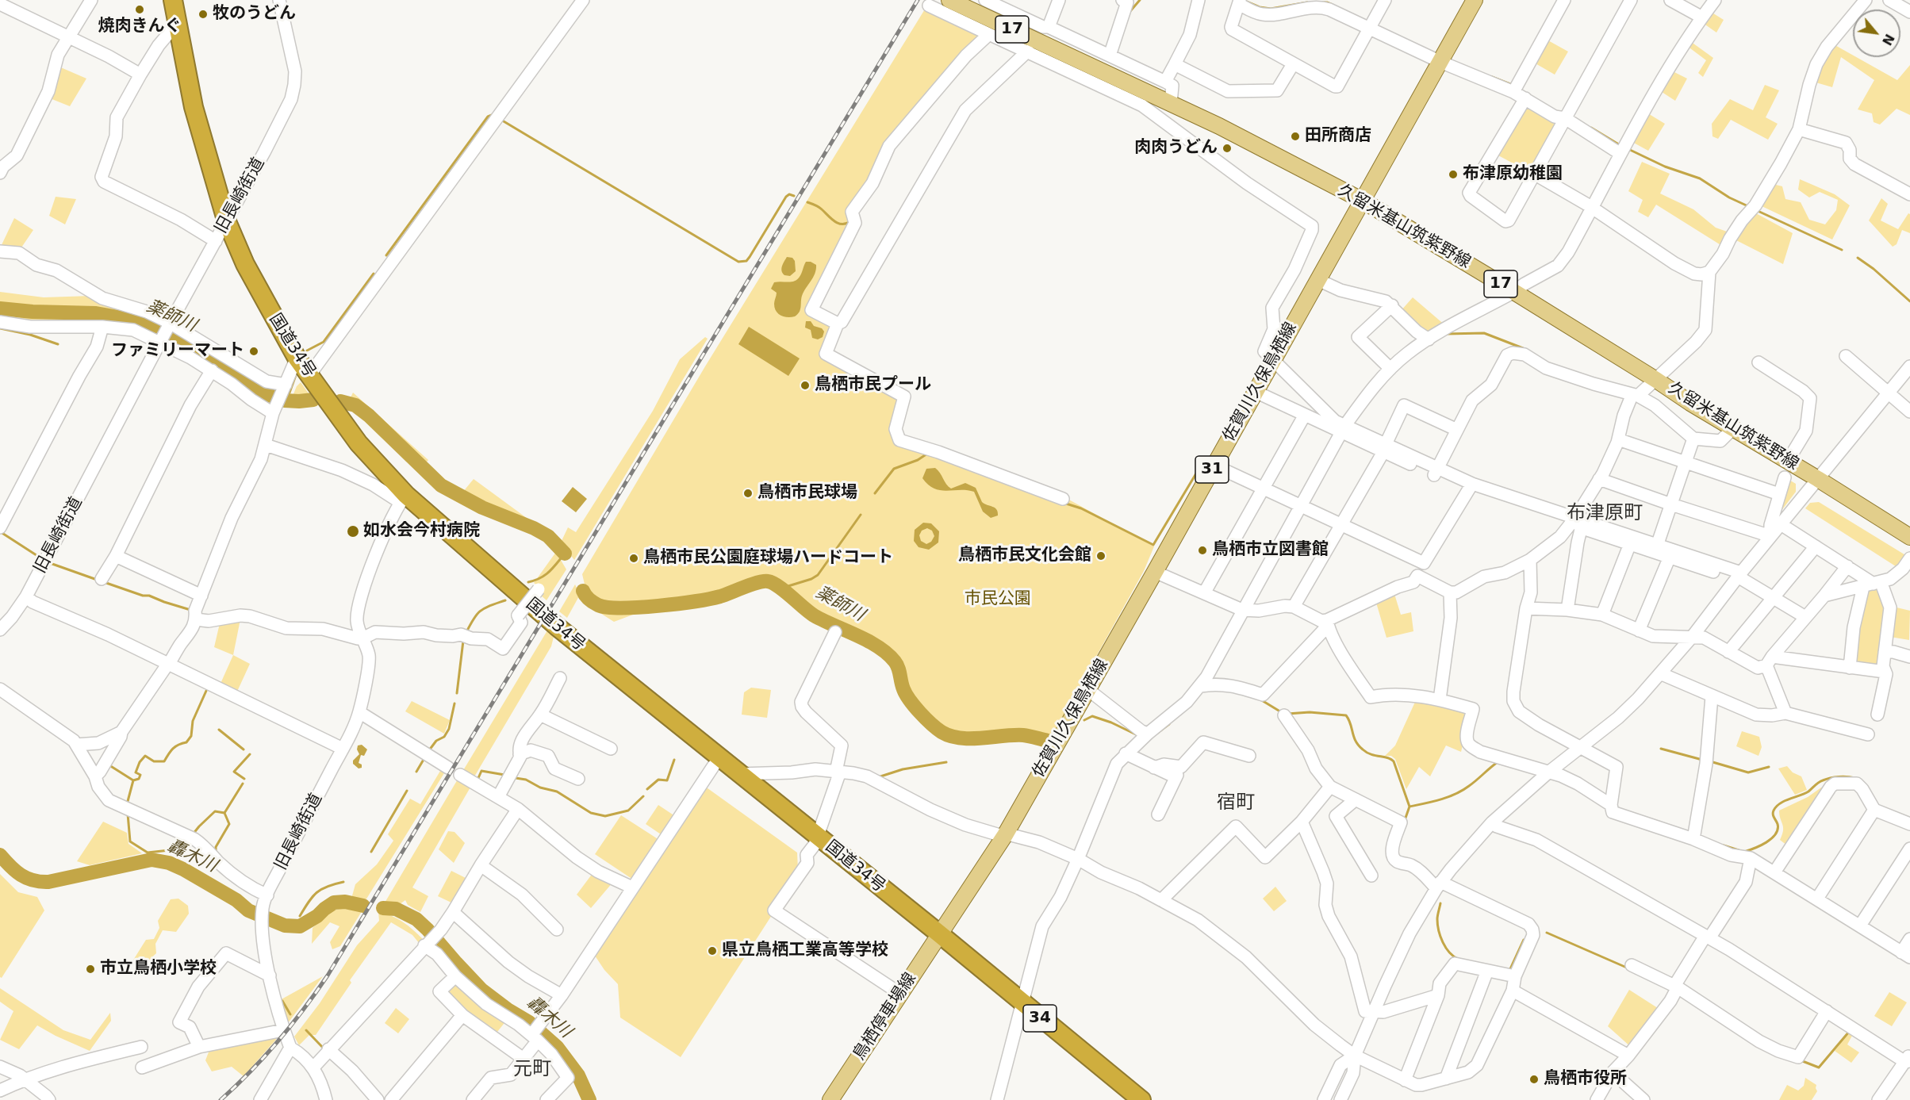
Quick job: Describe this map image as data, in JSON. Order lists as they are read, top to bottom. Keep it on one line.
{"streets":{"highway":["国道34号","34"],"main road":["17","久留米基山筑紫野線","佐賀川久保鳥栖線","31","鳥栖停車場線"],"street":["旧長崎街道"]},"crossings":[["旧長崎街道","国道34号"],["久留米基山筑紫野線","佐賀川久保鳥栖線"],["国道34号","佐賀川久保鳥栖線"],["国道34号","鳥栖停車場線"],["佐賀川久保鳥栖線","鳥栖停車場線"]],"districts":["布津原町","宿町","元町"],"water":["薬師川","轟木川"],"parks":["市民公園"],"places":["焼肉きんぐ","牧のうどん","田所商店","肉肉うどん","布津原幼稚園","ファミリーマート","鳥栖市民プール","鳥栖市民球場","如水会今村病院","鳥栖市立図書館","鳥栖市民文化会館","鳥栖市民公園庭球場ハードコート","県立鳥栖工業高等学校","市立鳥栖小学校","鳥栖市役所"],"north":"bottom right"}
